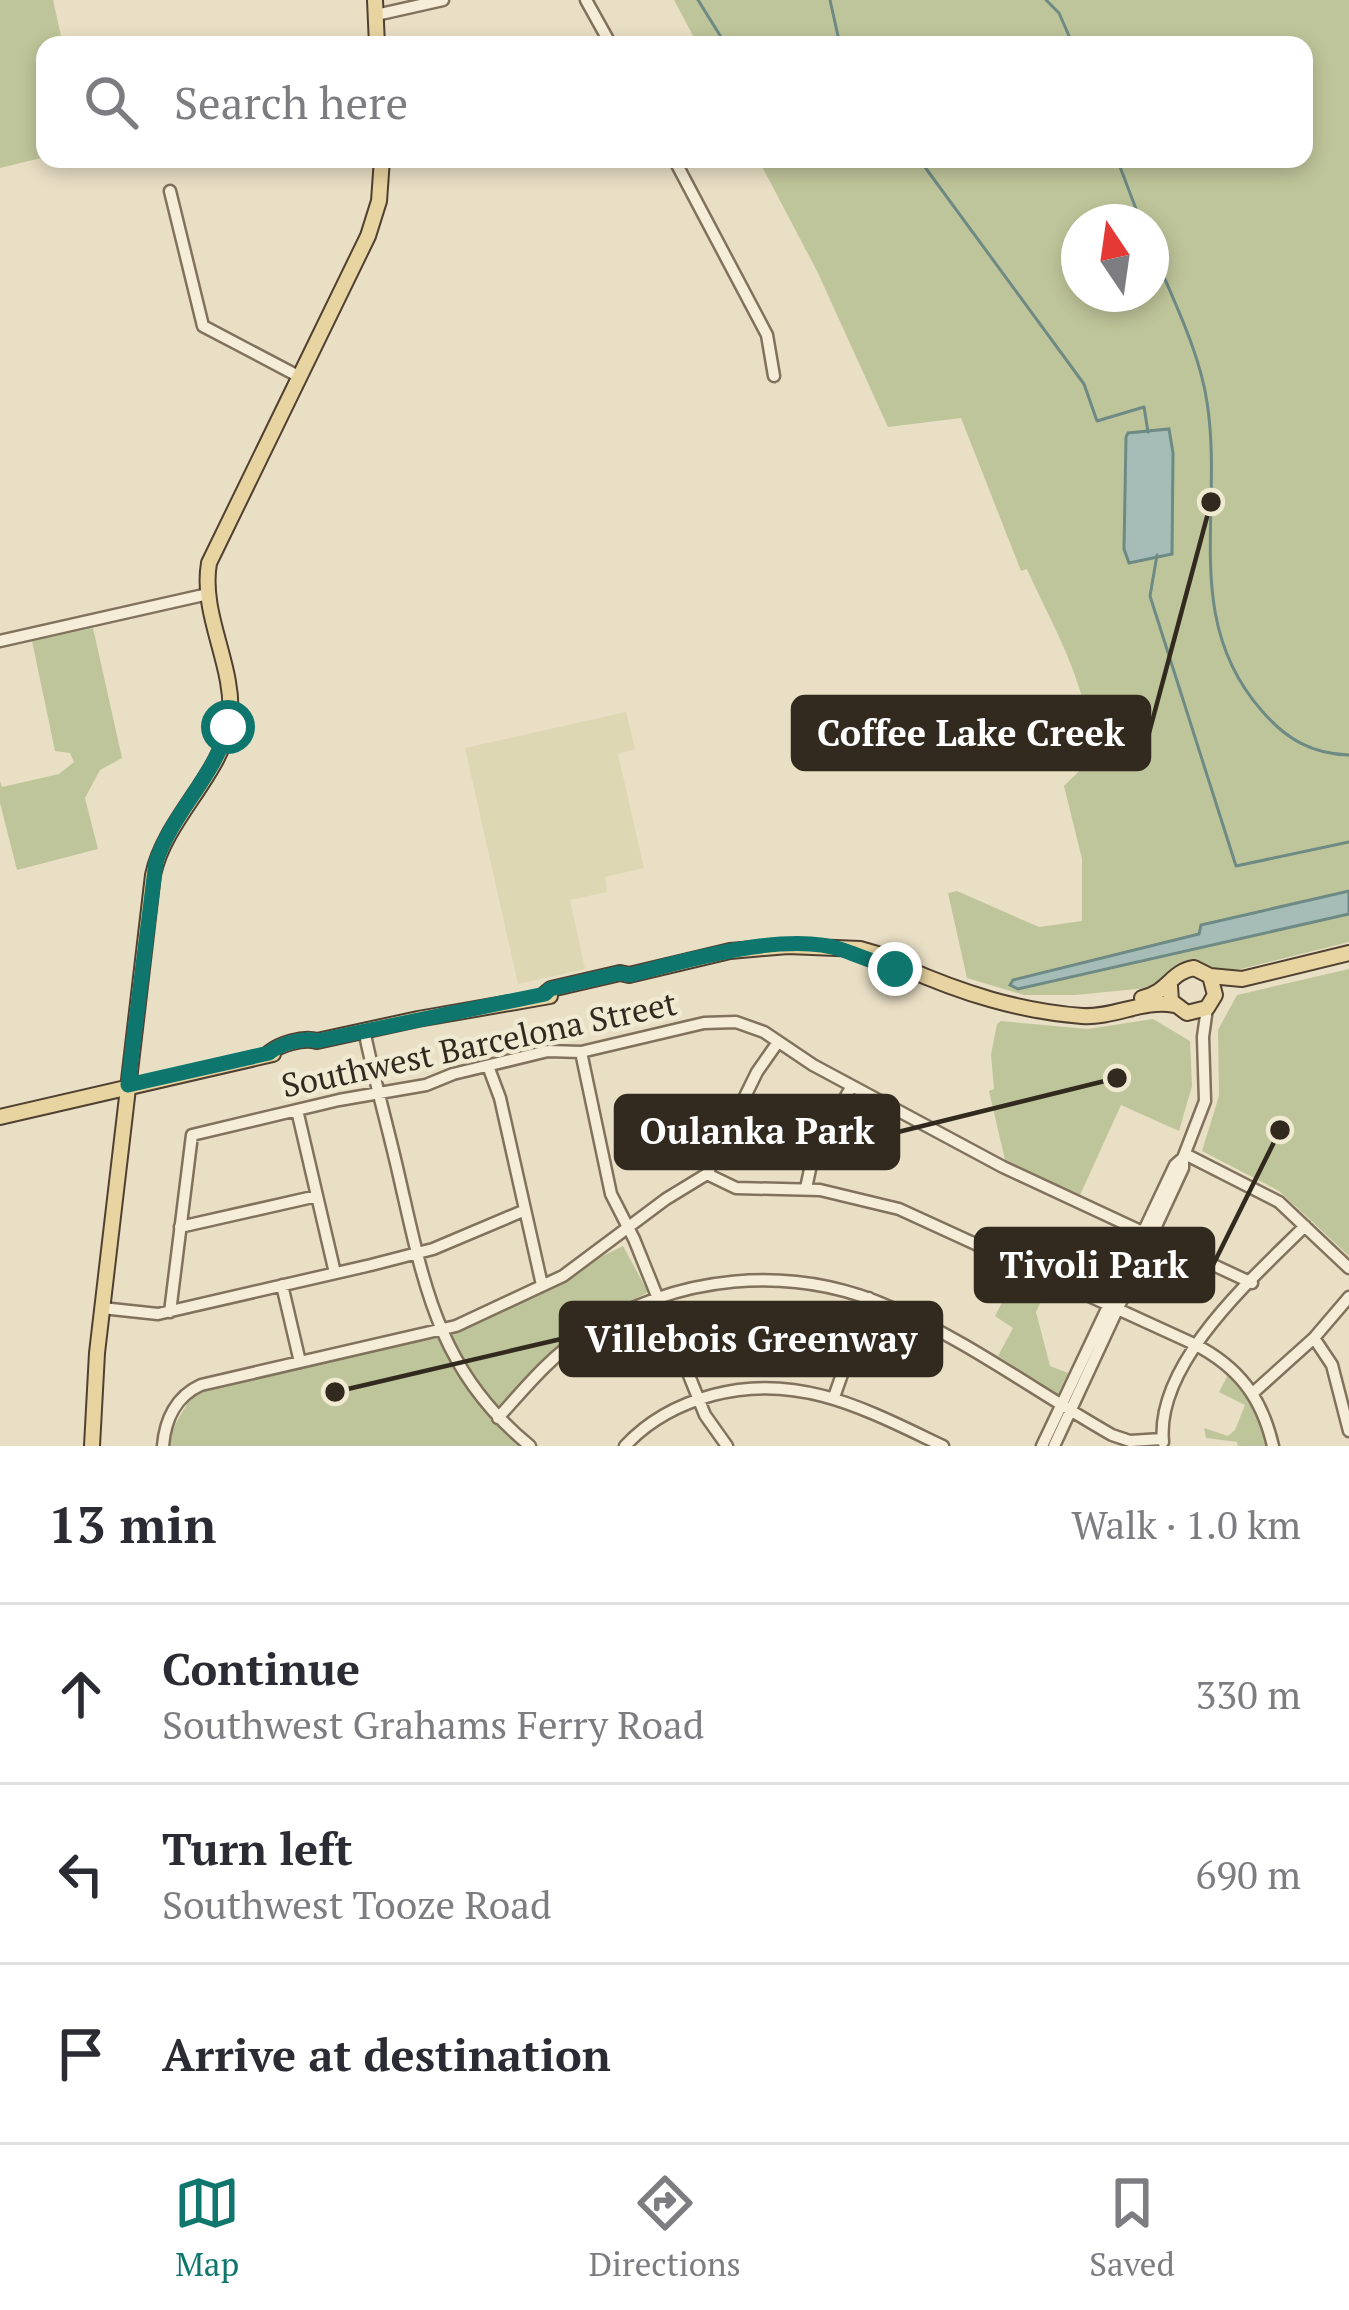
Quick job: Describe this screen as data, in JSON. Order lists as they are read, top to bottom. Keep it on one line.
{"streets":{"street":["Southwest Barcelona Street"]},"places":["Coffee Lake Creek","Oulanka Park","Tivoli Park","Villebois Greenway"],"north":"top","page":{"search":"Search here","heading":["13 min","Walk · 1.0 km"],"list":[["Continue","Southwest Grahams Ferry Road","330 m"],["Turn left","Southwest Tooze Road","690 m"],"Arrive at destination"],"nav":["Map","Directions","Saved"]}}
